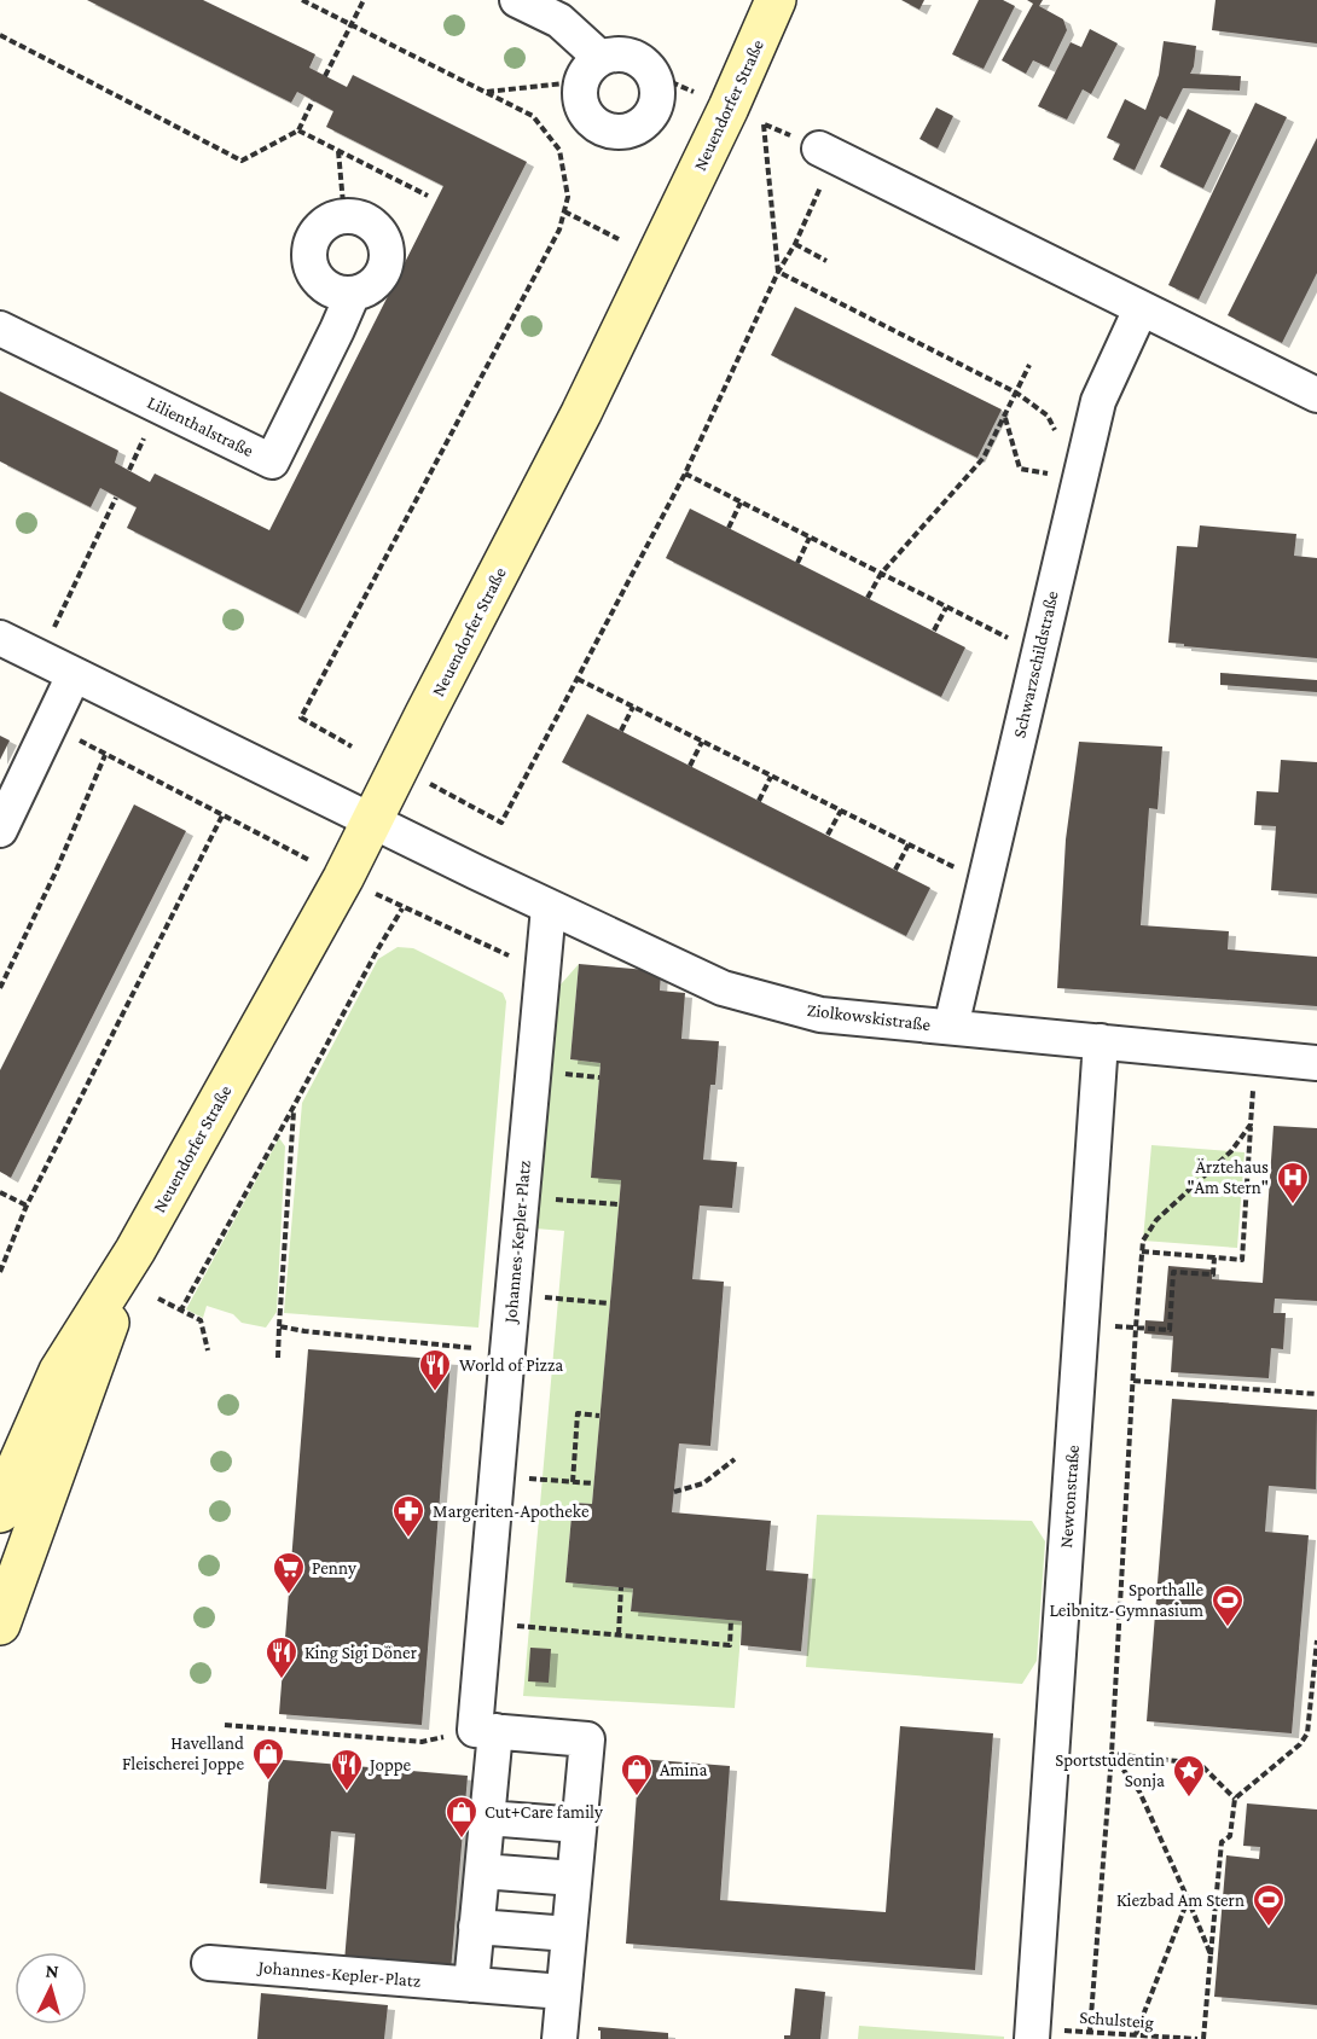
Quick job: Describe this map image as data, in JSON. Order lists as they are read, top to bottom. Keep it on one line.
{"streets":{"street":["Neuendorfer Straße","Lilienthalstraße","Schwarzschildstraße","Ziolkowskistraße","Johannes-Kepler-Platz","Newtonstraße"],"path":["Schulsteig"]},"crossings":[["Neuendorfer Straße","Ziolkowskistraße"],["Schwarzschildstraße","Ziolkowskistraße"],["Ziolkowskistraße","Johannes-Kepler-Platz"],["Ziolkowskistraße","Newtonstraße"],["Newtonstraße","Schulsteig"]],"places":{"hospital":["Ärztehaus \"Am Stern\""],"restaurant":["World of Pizza","King Sigi Döner","Joppe"],"pharmacy":["Margeriten-Apotheke"],"supermarket":["Penny"],"sports":["Sporthalle Leibnitz-Gymnasium","Kiezbad Am Stern"],"shop":["Havelland Fleischerei Joppe","Amina","Cut+Care family"],"place":["Sportstudentin Sonja"]},"north":"top"}
